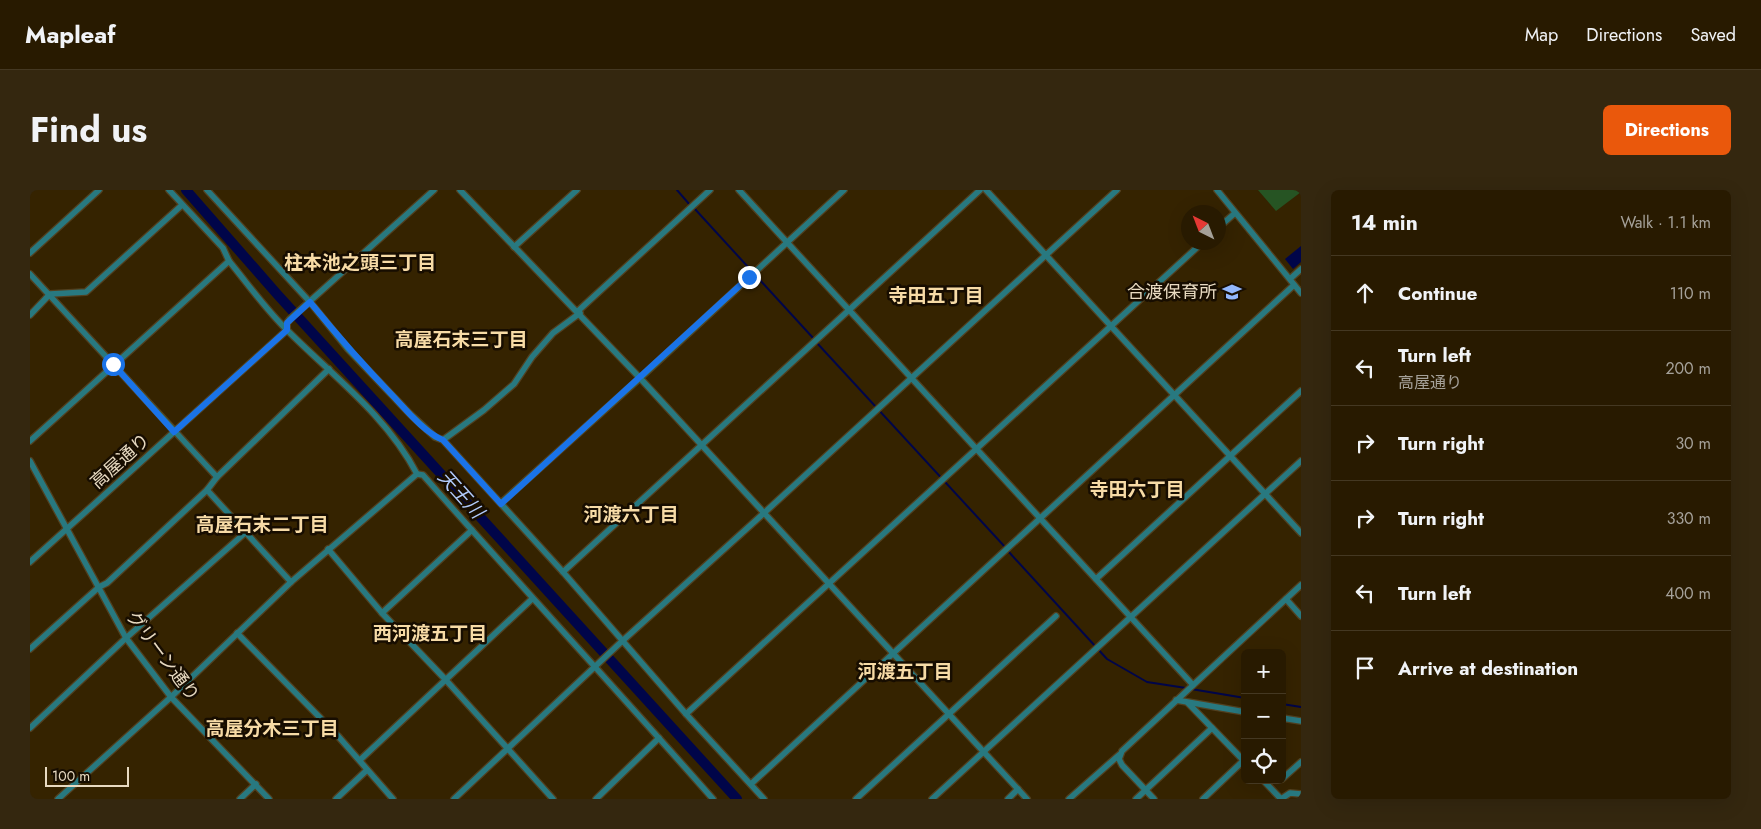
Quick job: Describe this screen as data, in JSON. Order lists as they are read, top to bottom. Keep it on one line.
{"streets":{"street":["高屋通り","グリーン通り"]},"crossings":[["高屋通り","グリーン通り"]],"districts":["柱本池之頭三丁目","寺田五丁目","高屋石末三丁目","寺田六丁目","河渡六丁目","高屋石末二丁目","西河渡五丁目","河渡五丁目","高屋分木三丁目"],"water":["天王川"],"places":{"school or university":["合渡保育所"]},"scale_bar":"100 m","north":"top left","page":{"header":"Mapleaf","nav":["Map","Directions","Saved"],"title":"Find us","buttons":"Directions","heading":["14 min","Walk · 1.1 km"],"list":[["Continue","110 m"],["Turn left","高屋通り","200 m"],["Turn right","30 m"],["Turn right","330 m"],["Turn left","400 m"],"Arrive at destination"],"map_buttons":["+","−"],"scale":"100 m"}}
